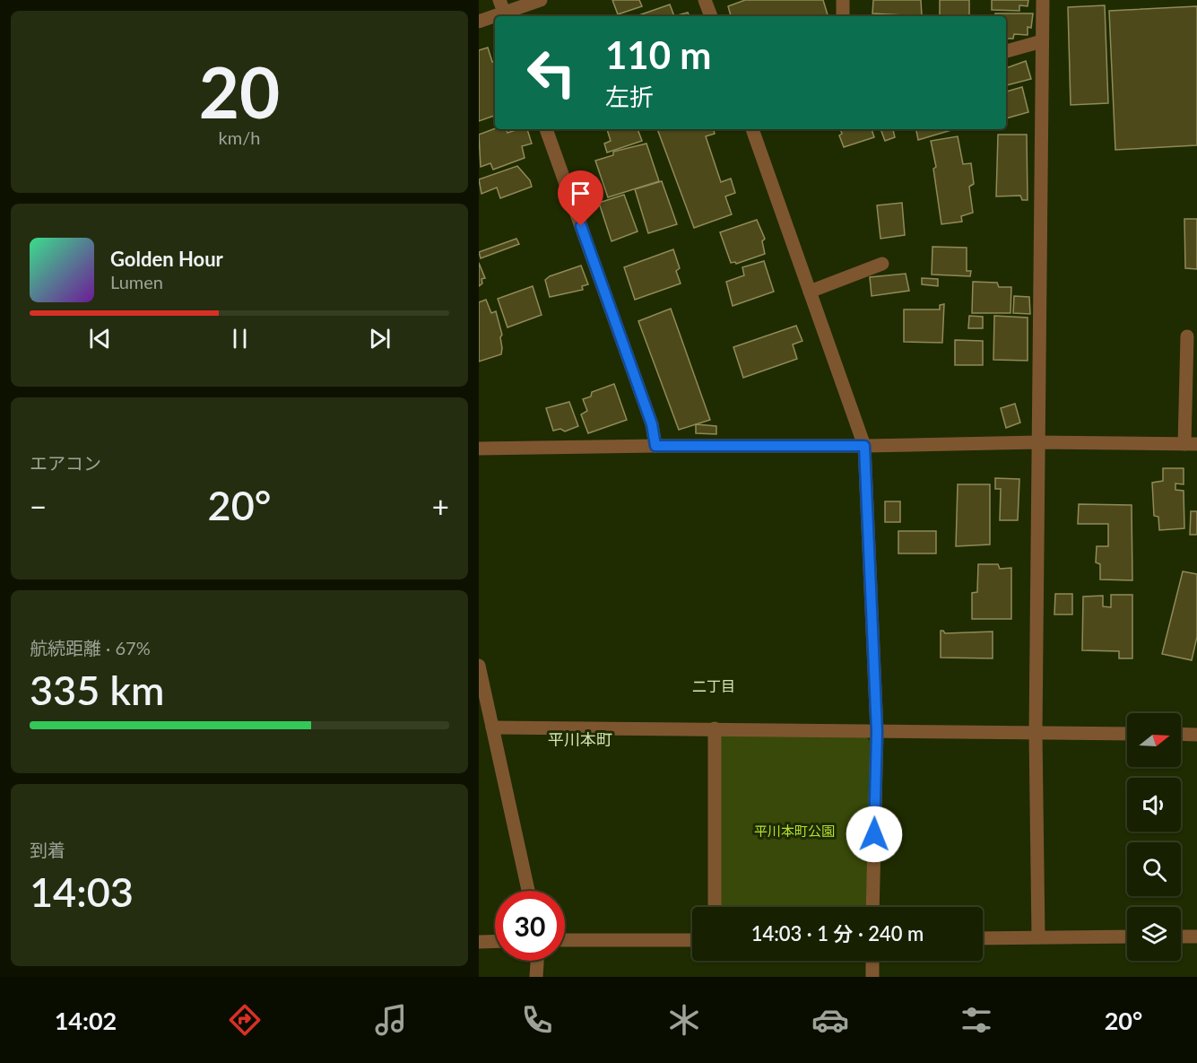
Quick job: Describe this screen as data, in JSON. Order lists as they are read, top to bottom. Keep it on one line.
{"districts":["二丁目","平川本町"],"parks":["平川本町公園"],"north":"right","page":{"tile":[["20","km/h"],"エアコン",["航続距離 · 67%","335 km"],["到着","14:03"]],"turn":["110 m","左折"],"song":["Golden Hour","Lumen"],"heat":["−","20°","+"],"limit":"30","trip":"14:03 · 1 分 · 240 m","tabs":["14:02","20°"]}}
